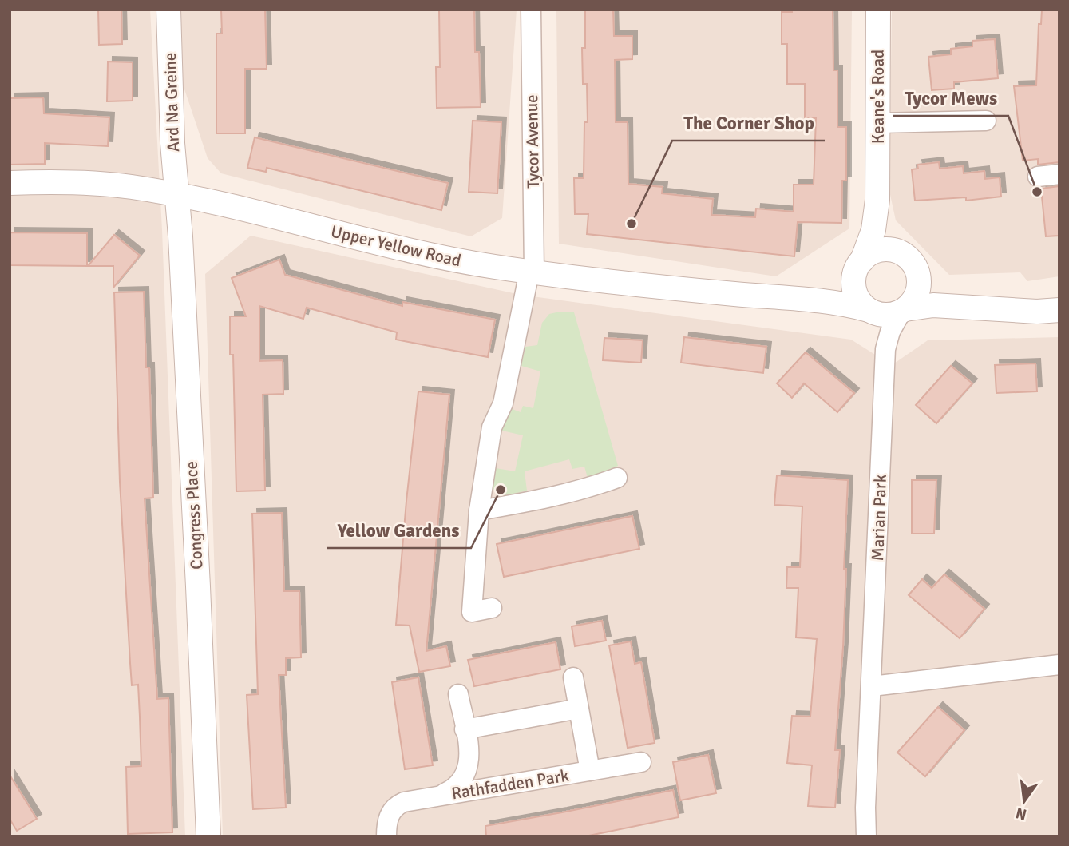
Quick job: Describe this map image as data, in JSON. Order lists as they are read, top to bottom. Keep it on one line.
{"streets":{"street":["Keane's Road","Ard Na Greine","Tycor Avenue","Upper Yellow Road","Congress Place","Marian Park","Rathfadden Park"]},"crossings":[["Keane's Road","Upper Yellow Road"],["Keane's Road","Marian Park"],["Ard Na Greine","Upper Yellow Road"],["Ard Na Greine","Congress Place"],["Tycor Avenue","Upper Yellow Road"],["Upper Yellow Road","Congress Place"],["Upper Yellow Road","Marian Park"]],"places":["Tycor Mews","The Corner Shop","Yellow Gardens"],"north":"bottom"}
